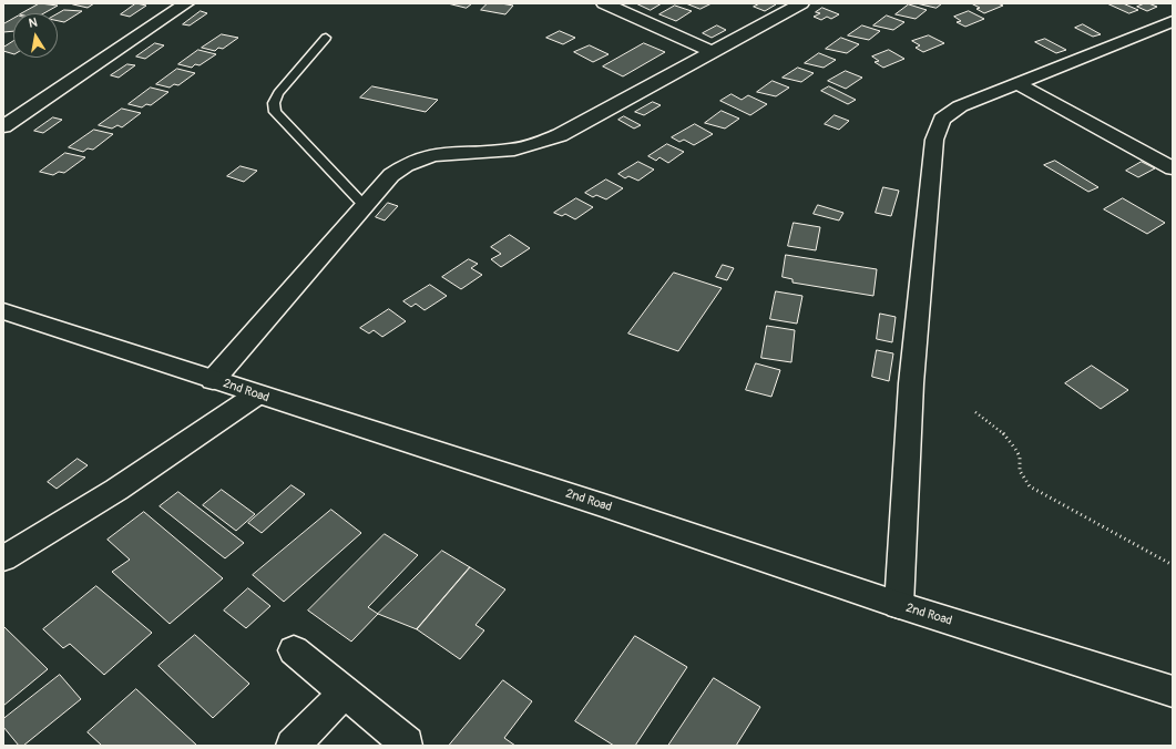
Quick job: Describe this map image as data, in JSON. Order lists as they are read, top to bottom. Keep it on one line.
{"streets":{"street":["2nd Road"]},"north":"top"}
